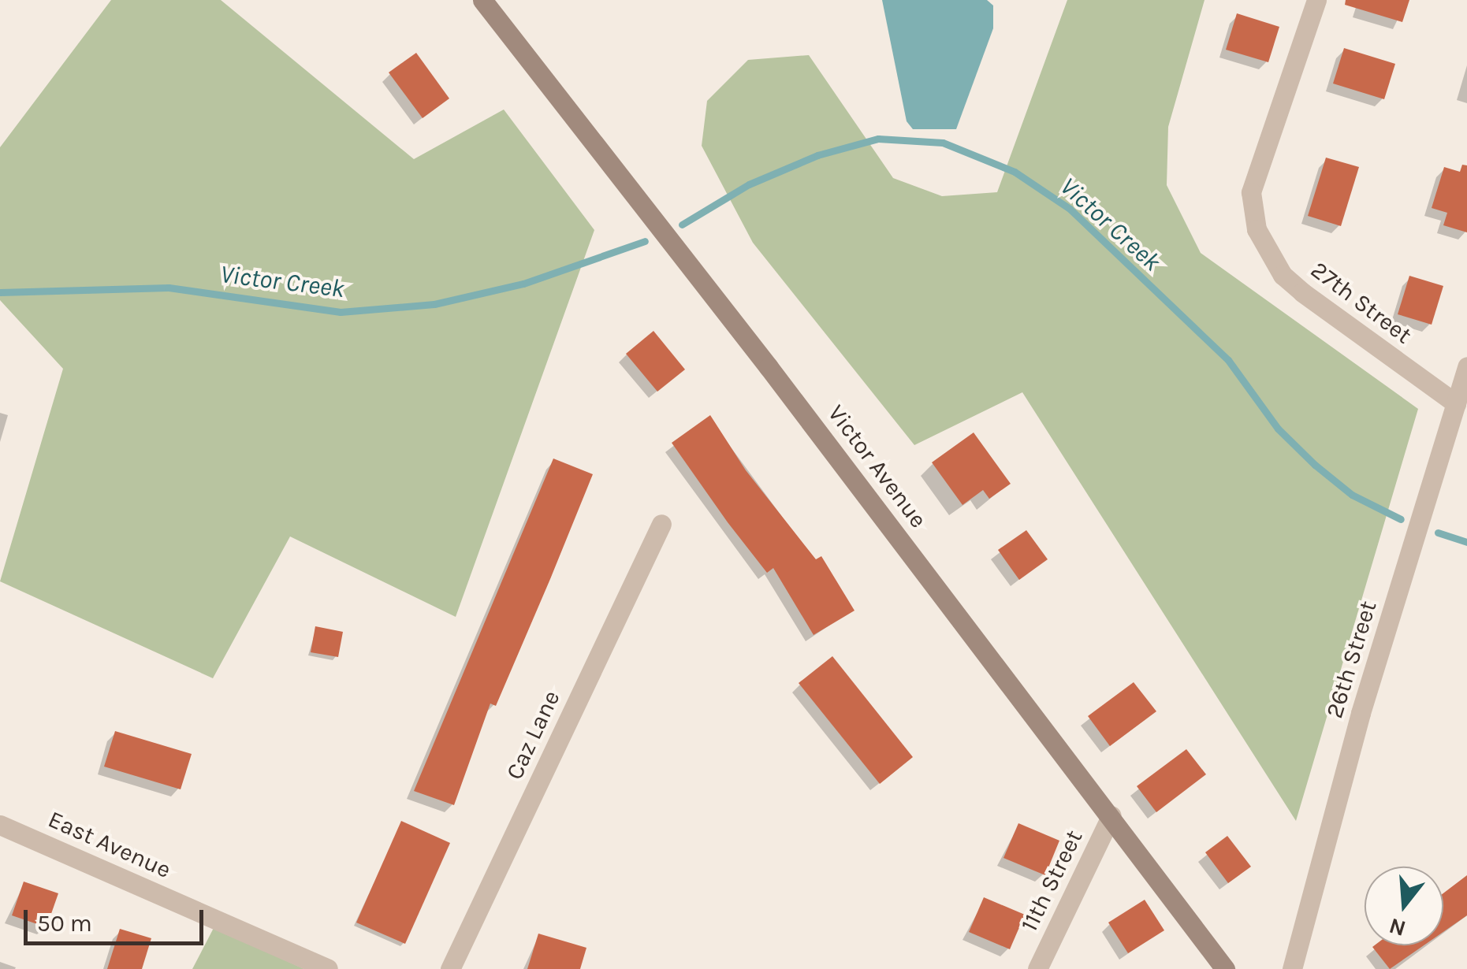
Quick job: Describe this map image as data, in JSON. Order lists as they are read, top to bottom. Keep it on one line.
{"streets":{"street":["27th Street","Victor Avenue","26th Street","Caz Lane","East Avenue","11th Street"]},"crossings":[["27th Street","26th Street"],["Victor Avenue","11th Street"]],"water":["Victor Creek"],"scale_bar":"50 m","north":"bottom"}
